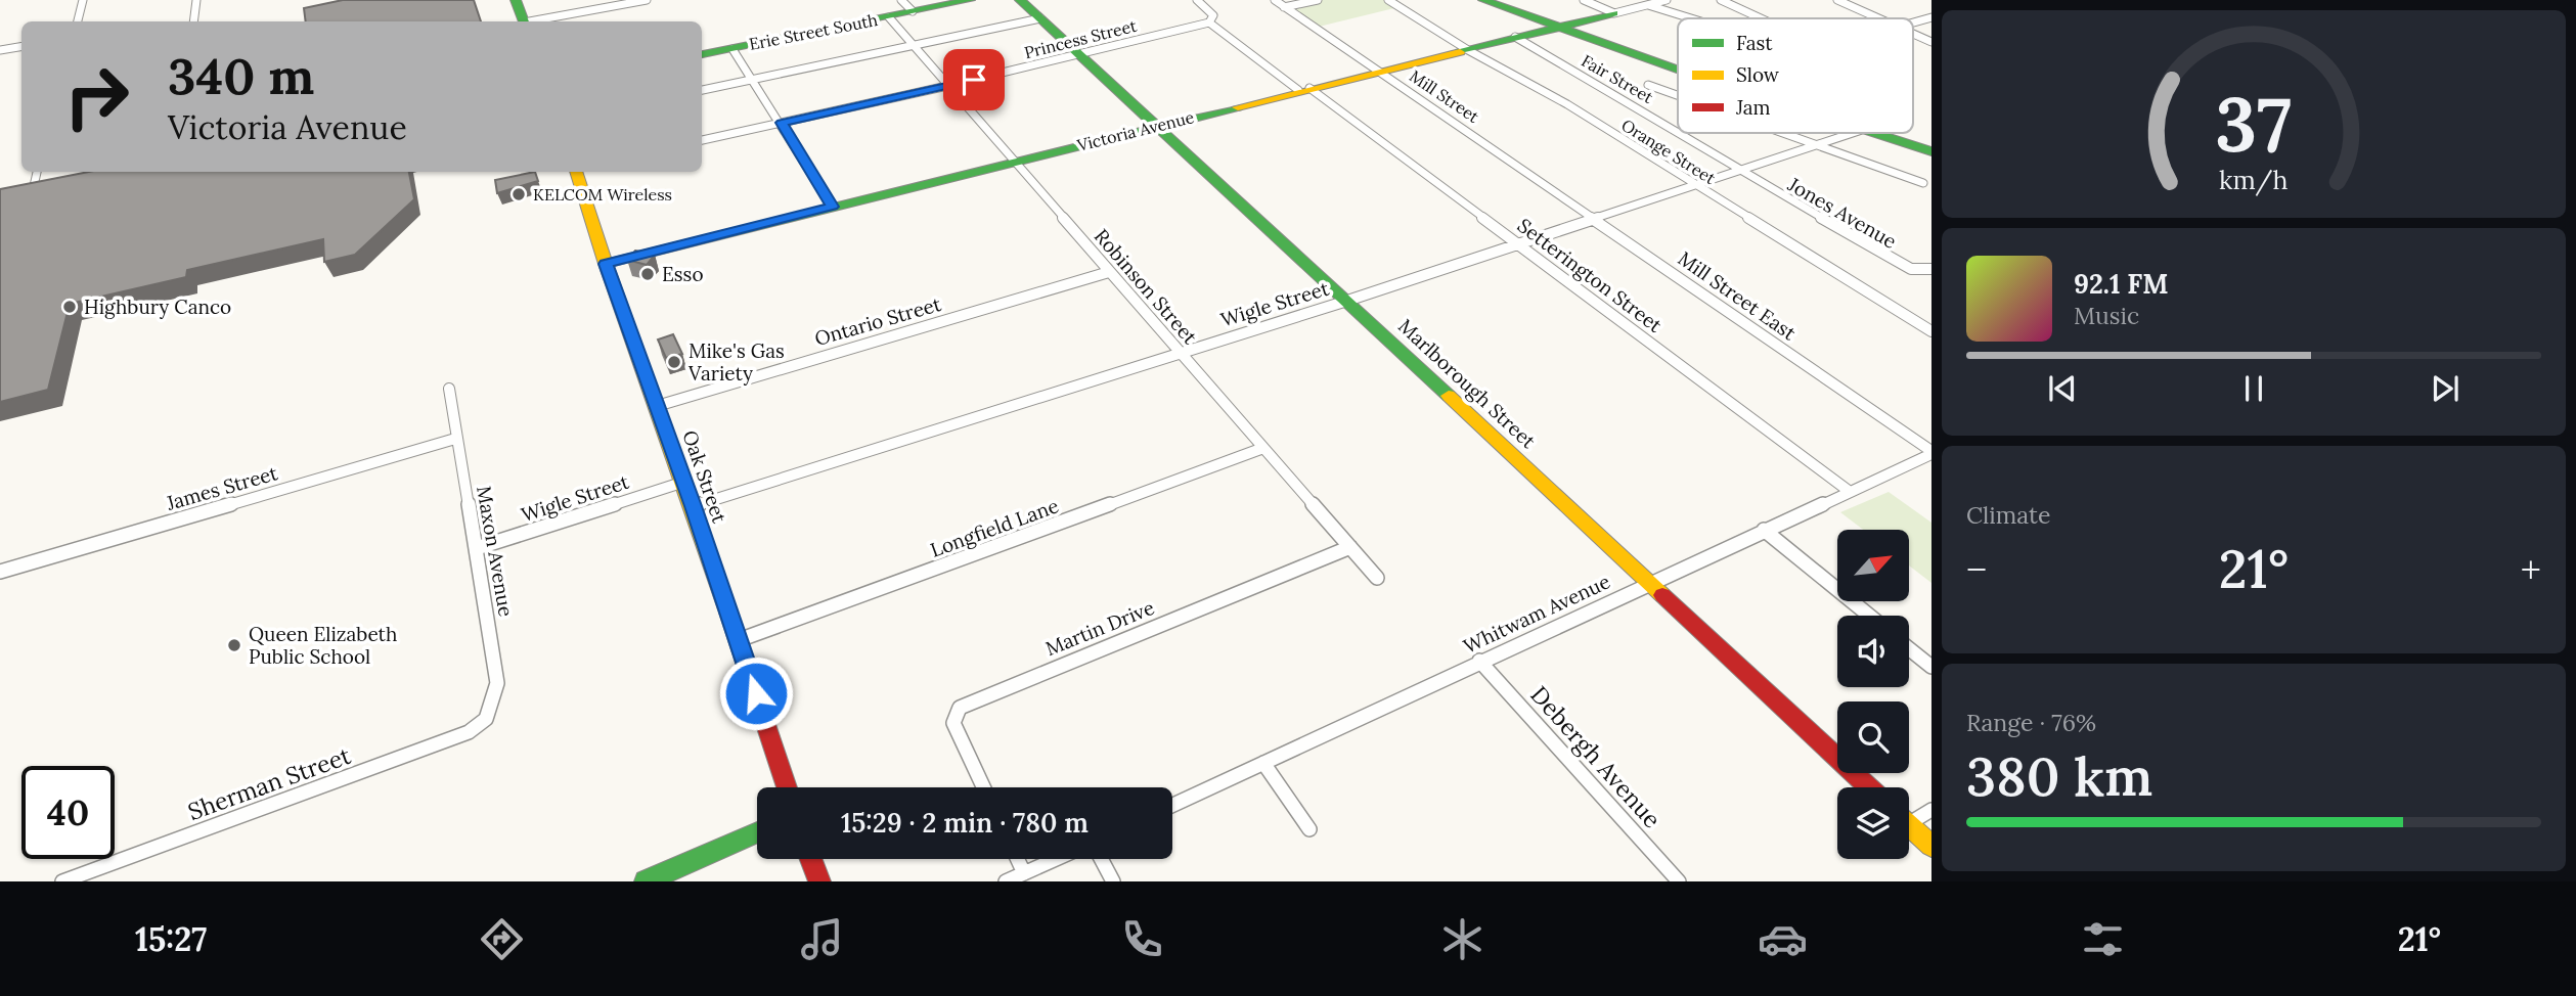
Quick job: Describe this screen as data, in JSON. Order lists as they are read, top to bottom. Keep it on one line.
{"streets":{"street":["Erie Street South","Princess Street","Fair Street","Mill Street","Victoria Avenue","Orange Street","Jones Avenue","Setterington Street","Robinson Street","Mill Street East","Wigle Street","Ontario Street","Marlborough Street","Oak Street","James Street","Longfield Lane","Maxon Avenue","Whitwam Avenue","Martin Drive","Debergh Avenue","Sherman Street"]},"crossings":[["Erie Street South","Robinson Street"],["Princess Street","Setterington Street"],["Princess Street","Robinson Street"],["Princess Street","Marlborough Street"],["Fair Street","Victoria Avenue"],["Fair Street","Jones Avenue"],["Fair Street","Wigle Street"],["Mill Street","Victoria Avenue"],["Mill Street","Mill Street East"],["Mill Street","Wigle Street"],["Victoria Avenue","Orange Street"],["Victoria Avenue","Setterington Street"],["Victoria Avenue","Robinson Street"],["Victoria Avenue","Marlborough Street"],["Victoria Avenue","Oak Street"],["Orange Street","Wigle Street"],["Jones Avenue","Wigle Street"],["Setterington Street","Wigle Street"],["Setterington Street","Whitwam Avenue"],["Robinson Street","Wigle Street"],["Robinson Street","Ontario Street"],["Robinson Street","Longfield Lane"],["Robinson Street","Martin Drive"],["Mill Street East","Wigle Street"],["Mill Street East","Whitwam Avenue"],["Wigle Street","Marlborough Street"],["Wigle Street","Oak Street"],["Wigle Street","Maxon Avenue"],["Ontario Street","Oak Street"],["Marlborough Street","Whitwam Avenue"],["Oak Street","Longfield Lane"],["James Street","Maxon Avenue"],["Maxon Avenue","Sherman Street"],["Whitwam Avenue","Debergh Avenue"]],"places":["KELCOM Wireless","Esso","Highbury Canco","Mike's Gas Variety","Queen Elizabeth Public School"],"legend":["Fast","Slow","Jam"],"north":"top right","page":{"turn":["340 m","Victoria Avenue"],"song":["92.1 FM","Music"],"tile":["Climate",["Range · 76%","380 km"]],"heat":["−","21°","+"],"limit":"40","trip":"15:29 · 2 min · 780 m","tabs":["15:27","21°"],"gauge":["37","km/h"]}}
